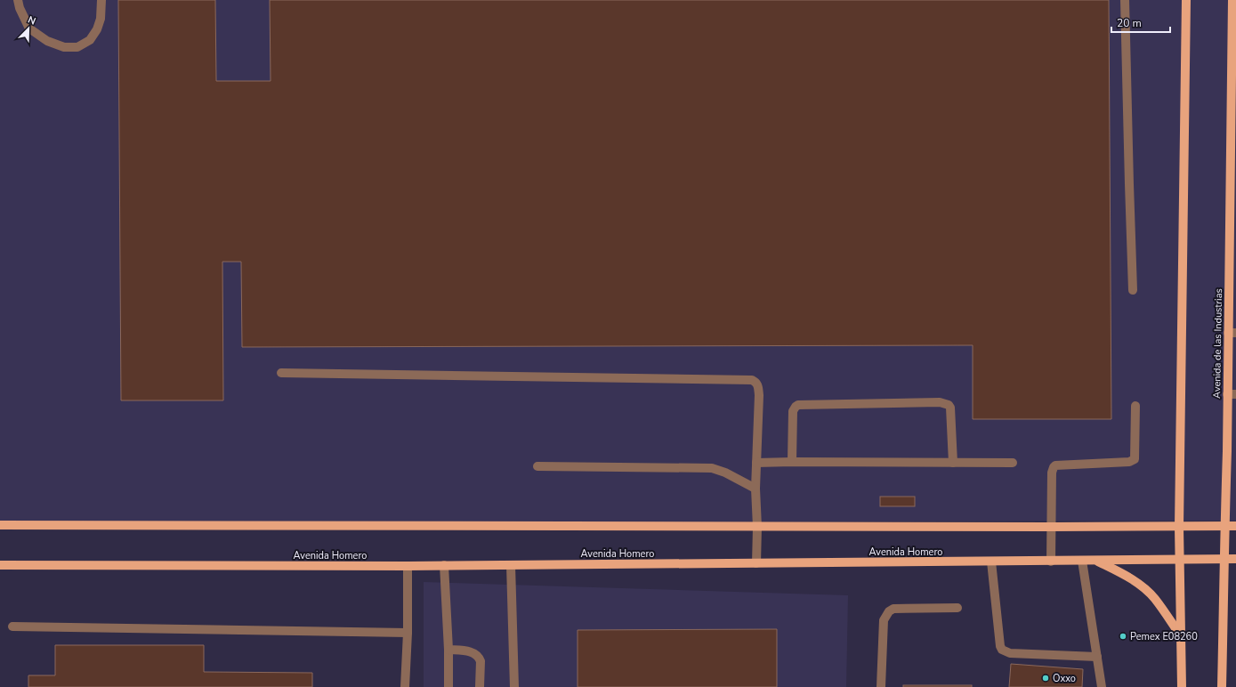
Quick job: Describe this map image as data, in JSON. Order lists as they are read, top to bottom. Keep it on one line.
{"streets":{"main road":["Avenida de las Industrias","Avenida Homero"]},"crossings":[["Avenida de las Industrias","Avenida Homero"]],"places":["Pemex E08260","Oxxo"],"scale_bar":"20 m","north":"top right"}
